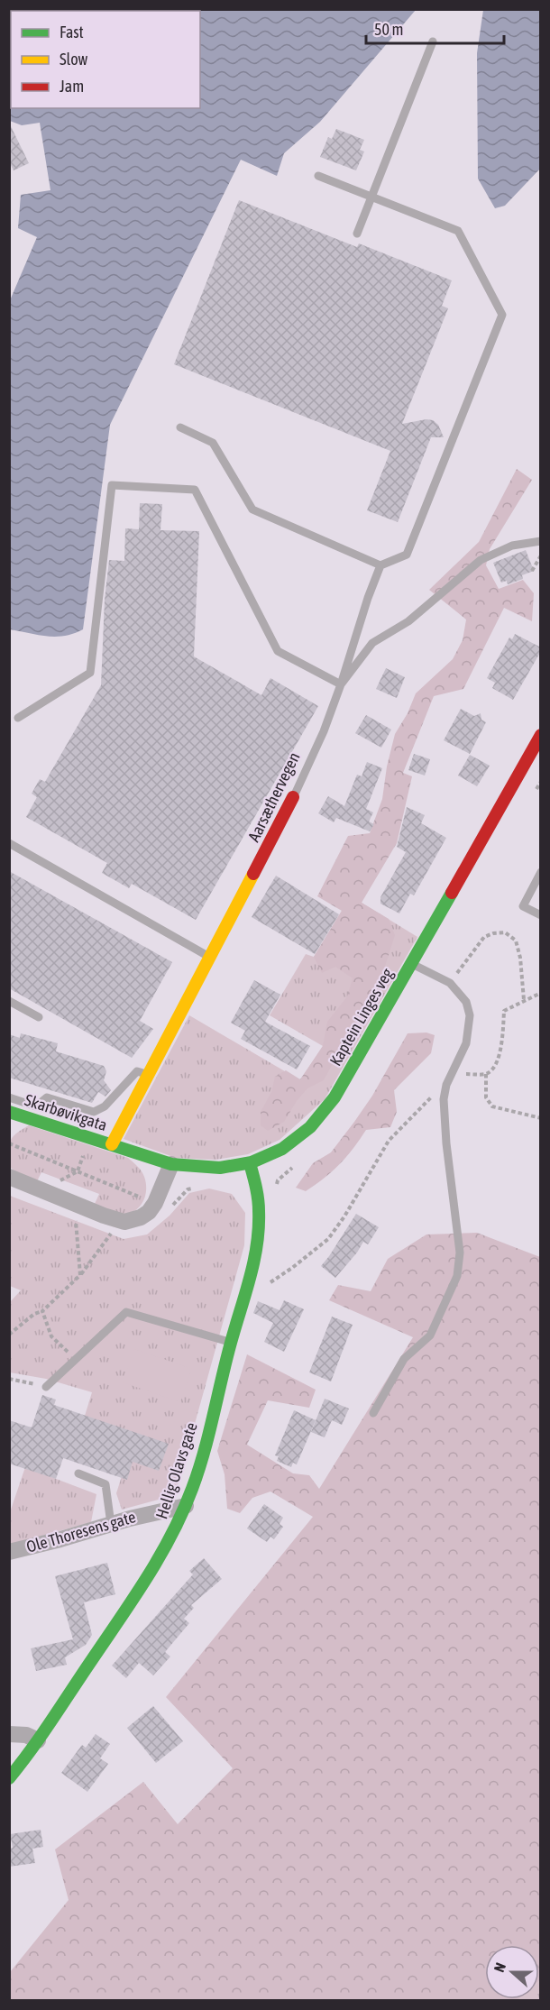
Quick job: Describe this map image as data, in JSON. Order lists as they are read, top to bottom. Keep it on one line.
{"streets":{"street":["Aarsæthervegen","Kaptein Linges veg","Skarbøvikgata","Hellig Olavs gate","Ole Thoresens gate"]},"crossings":[["Aarsæthervegen","Kaptein Linges veg"],["Aarsæthervegen","Skarbøvikgata"],["Kaptein Linges veg","Skarbøvikgata"],["Kaptein Linges veg","Hellig Olavs gate"],["Hellig Olavs gate","Ole Thoresens gate"]],"legend":["Fast","Slow","Jam"],"scale_bar":"50 m","north":"left"}
